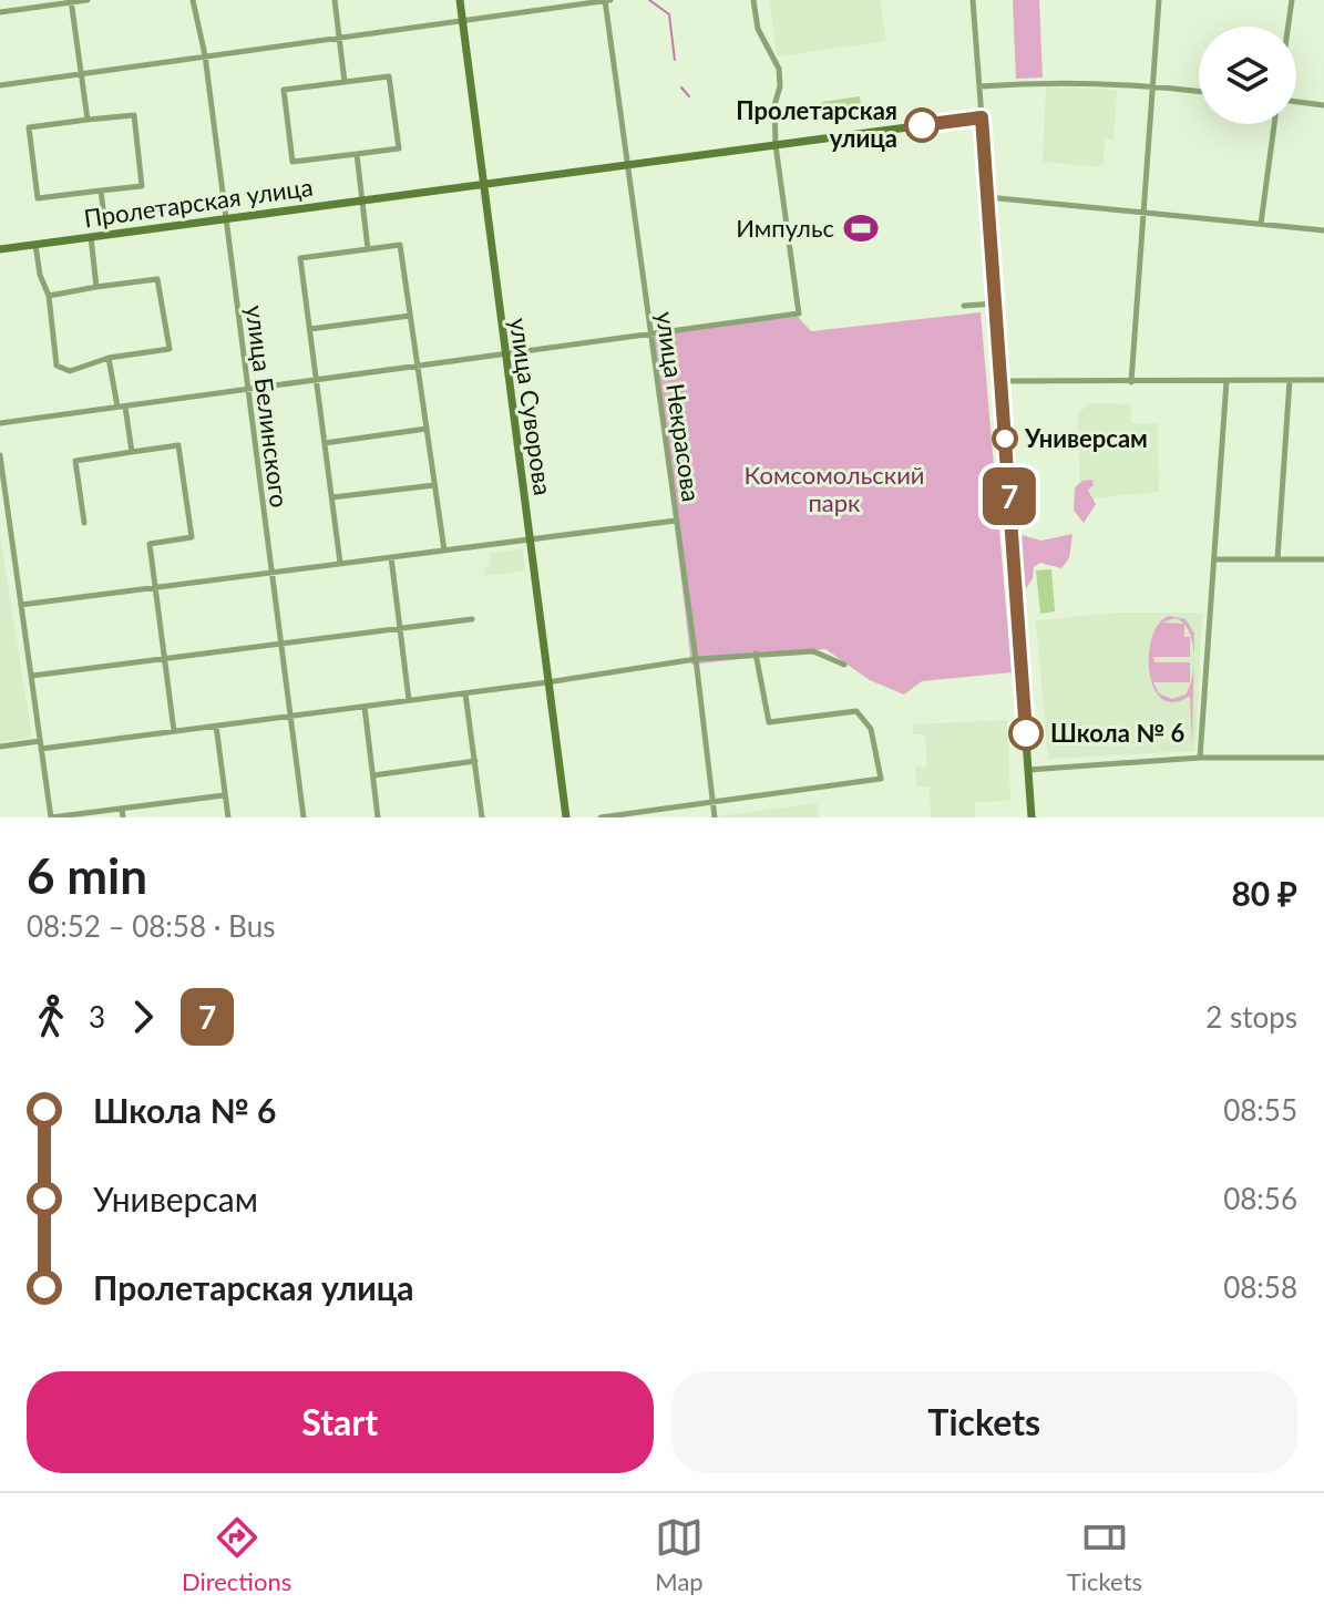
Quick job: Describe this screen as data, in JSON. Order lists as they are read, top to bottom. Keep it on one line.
{"streets":{"main road":["Пролетарская улица","улица Суворова"],"street":["улица Белинского","улица Некрасова"]},"crossings":[["Пролетарская улица","улица Белинского"],["Пролетарская улица","улица Суворова"],["Пролетарская улица","улица Некрасова"]],"parks":["Комсомольский парк"],"places":{"other":["Пролетарская улица","Универсам","Школа № 6"],"sports":["Импульс"]},"lines":["bus line 7"],"page":{"on_map":"7","heading":["6 min","08:52 – 08:58 · Bus","80 ₽"],"legs":["3","7","2 stops"],"list":[{"name":"Школа № 6","value":"08:55"},{"name":"Универсам","value":"08:56"},{"name":"Пролетарская улица","value":"08:58"}],"buttons":["Start","Tickets"],"tabs":["Directions","Map","Tickets"]}}
